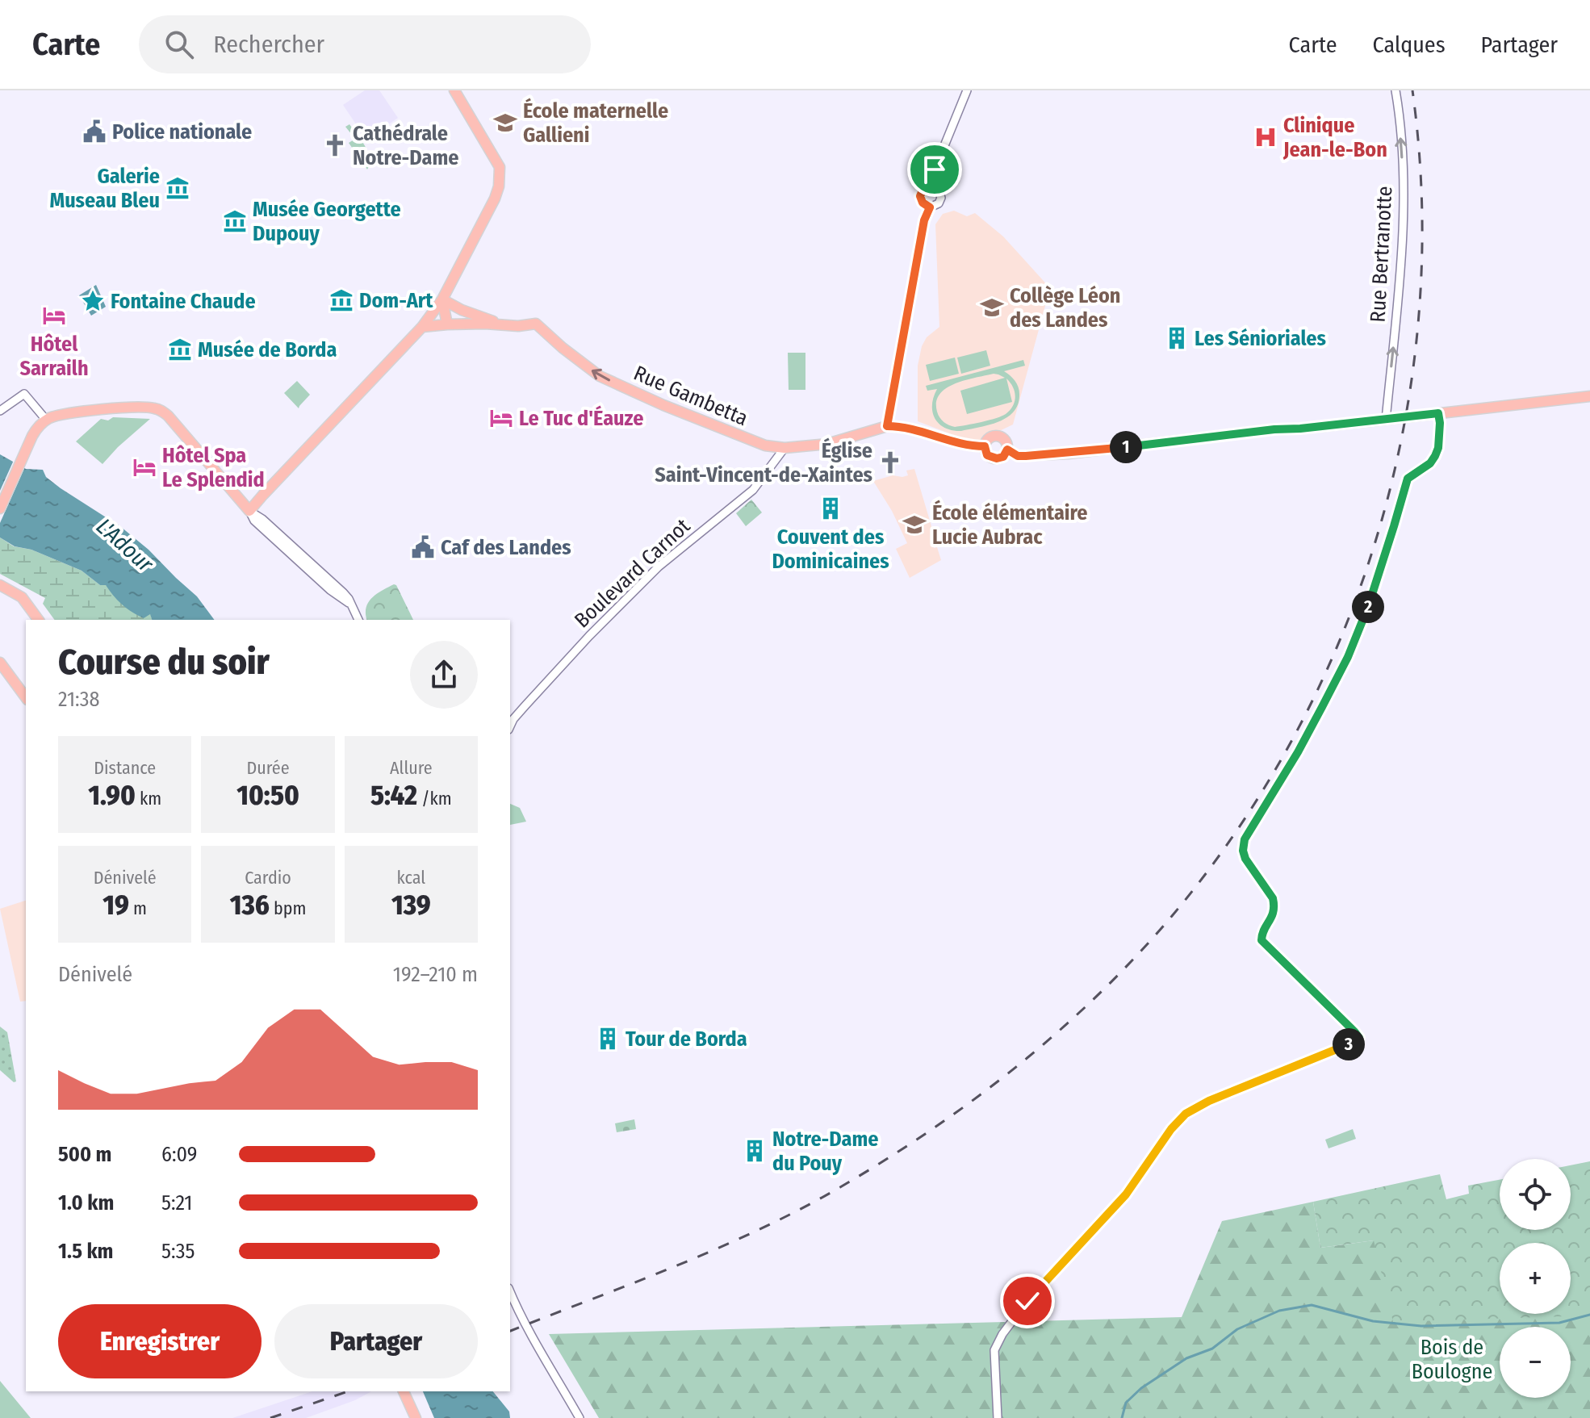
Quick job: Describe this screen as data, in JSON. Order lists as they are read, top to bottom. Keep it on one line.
{"streets":{"main road":["Rue Gambetta"],"street":["Rue Bertranotte","Boulevard Carnot"]},"crossings":[["Rue Gambetta","Boulevard Carnot"]],"one_way":["Rue Bertranotte","Rue Gambetta"],"water":["L'Adour"],"parks":["Bois de Boulogne"],"places":{"school or university":["École maternelle Gallieni","Collège Léon des Landes","École élémentaire Lucie Aubrac"],"public building":["Police nationale","Caf des Landes"],"hospital":["Clinique Jean-le-Bon"],"church":["Cathédrale Notre-Dame","Église Saint-Vincent-de-Xaintes"],"museum":["Galerie Museau Bleu","Musée Georgette Dupouy","Dom-Art","Musée de Borda"],"place":["Fontaine Chaude"],"hotel":["Hôtel Sarrailh","Le Tuc d'Éauze","Hôtel Spa Le Splendid"],"building":["Les Sénioriales","Couvent des Dominicaines","Tour de Borda","Notre-Dame du Pouy"]},"page":{"header":"Carte","search":"Rechercher","nav":["Carte","Calques","Partager"],"pins":["1","2","3"],"heading":["Course du soir","21:38"],"stats":[["Distance","1.90 km"],["Durée","10:50"],["Allure","5:42 /km"],["Dénivelé","19 m"],["Cardio","136 bpm"],["kcal","139"]],"chart":["Dénivelé","192–210 m"],"list":[{"name":"500 m","note":"6:09"},{"name":"1.0 km","note":"5:21"},{"name":"1.5 km","note":"5:35"}],"map_buttons":["+","−"],"buttons":["Enregistrer","Partager"]}}
